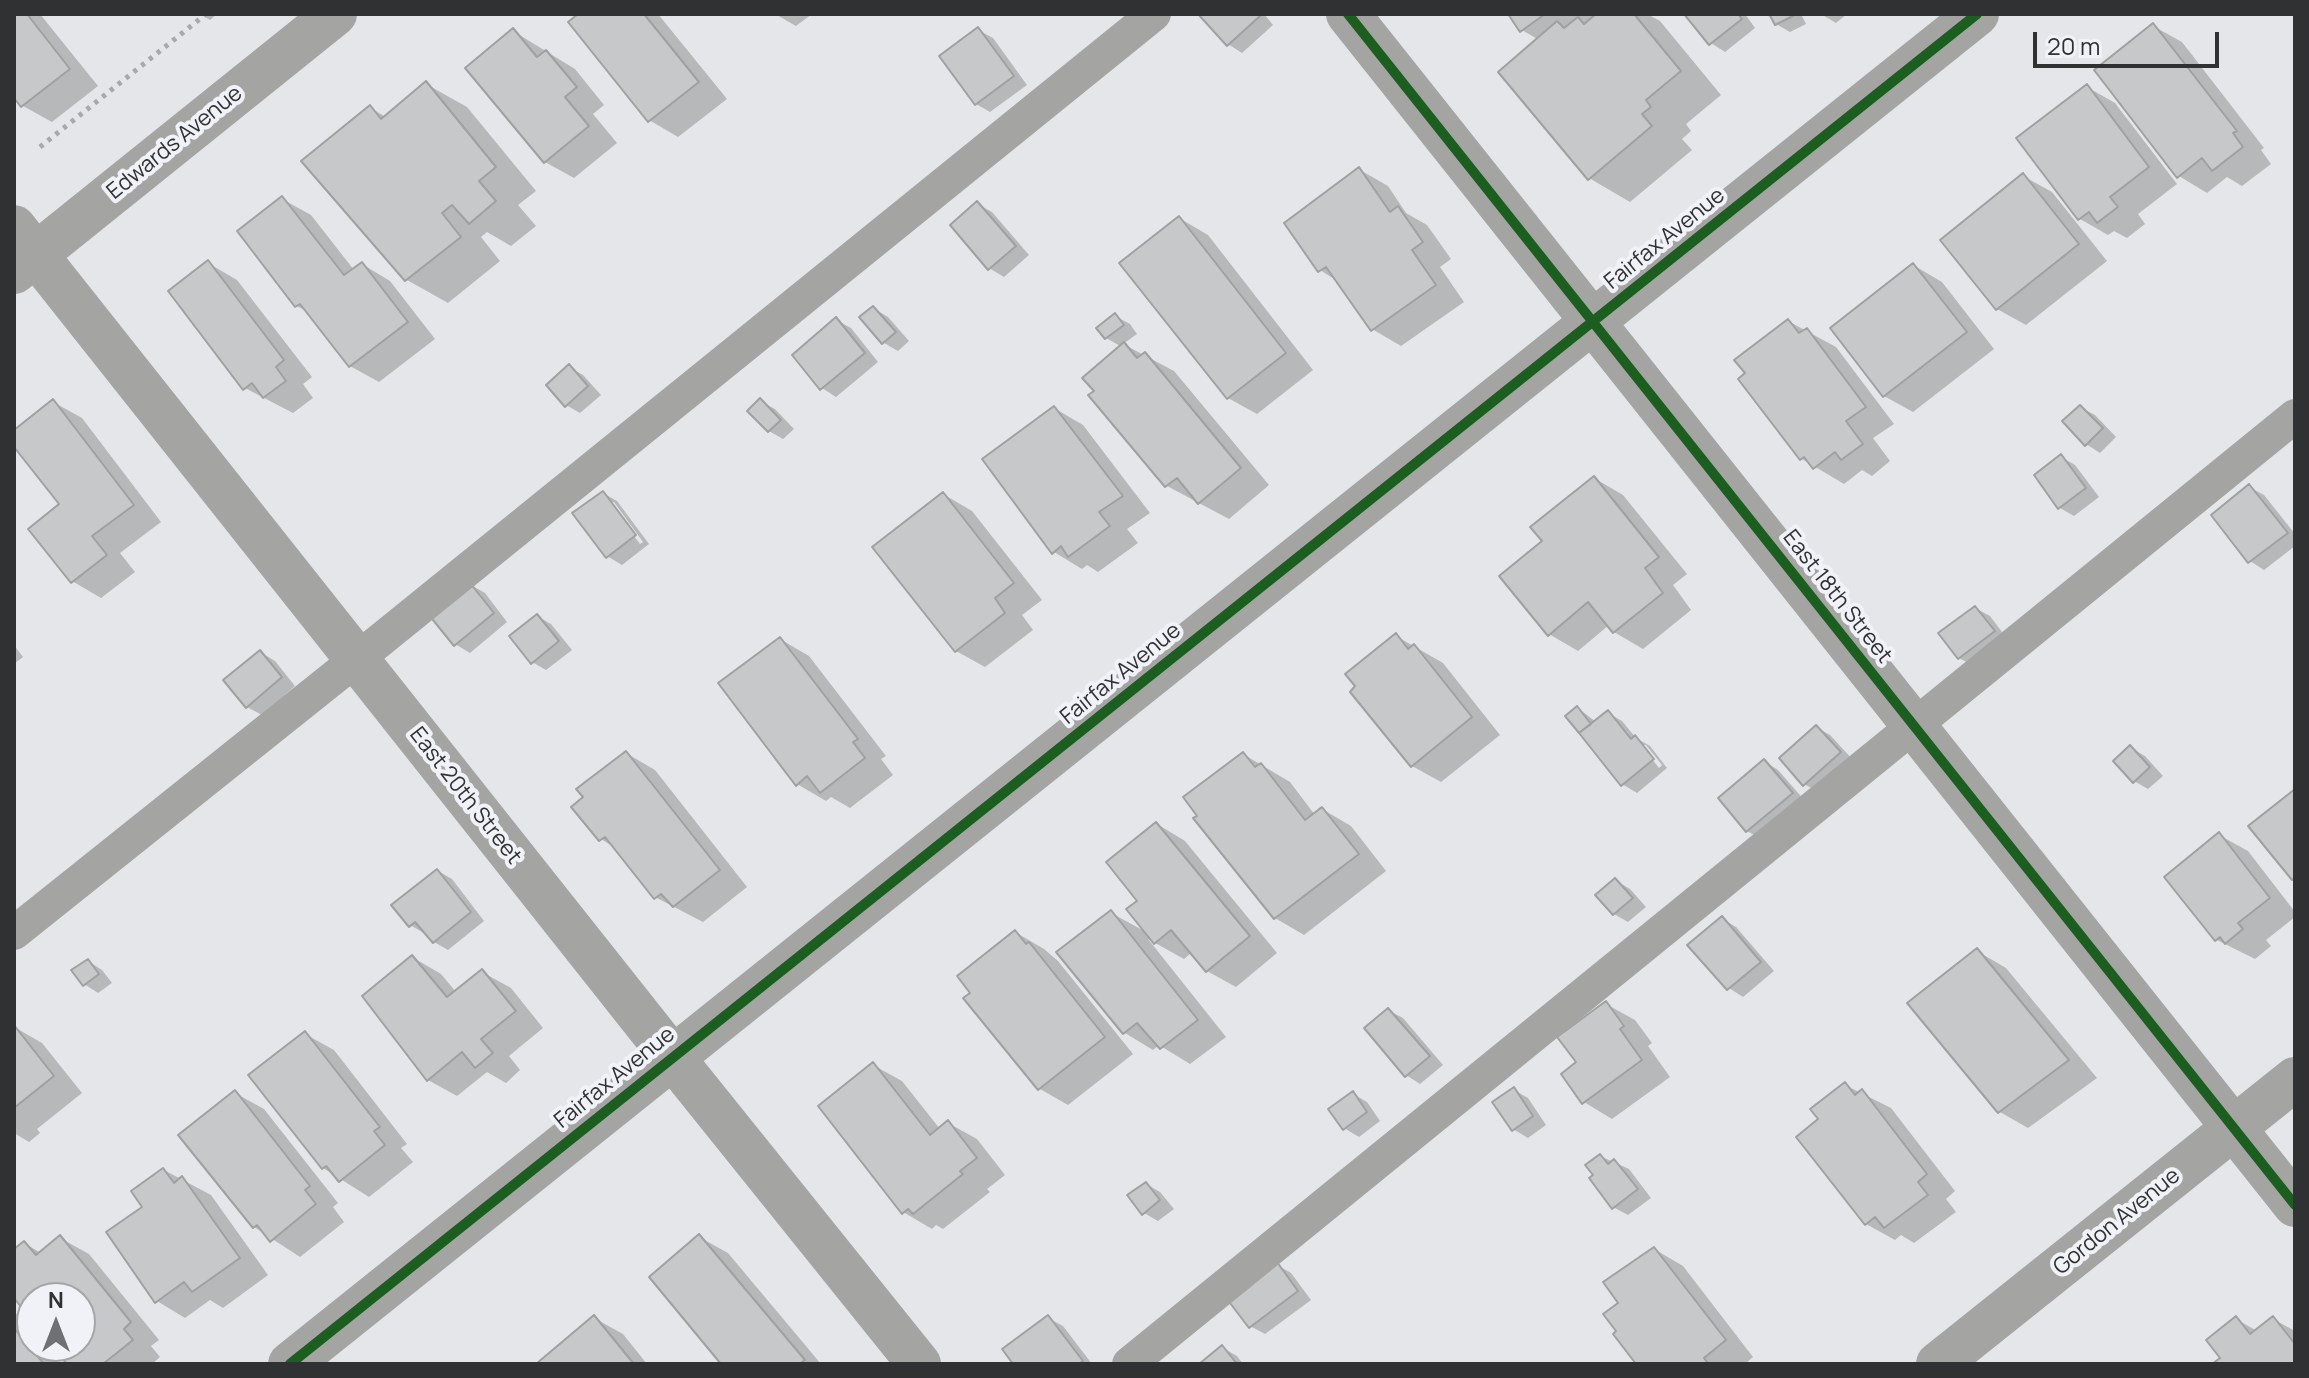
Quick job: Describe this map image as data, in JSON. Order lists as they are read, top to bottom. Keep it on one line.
{"streets":{"street":["Edwards Avenue","Fairfax Avenue","East 18th Street","East 20th Street","Gordon Avenue"]},"crossings":[["Edwards Avenue","East 20th Street"],["Fairfax Avenue","East 18th Street"],["Fairfax Avenue","East 20th Street"],["East 18th Street","Gordon Avenue"]],"scale_bar":"20 m","north":"top"}
